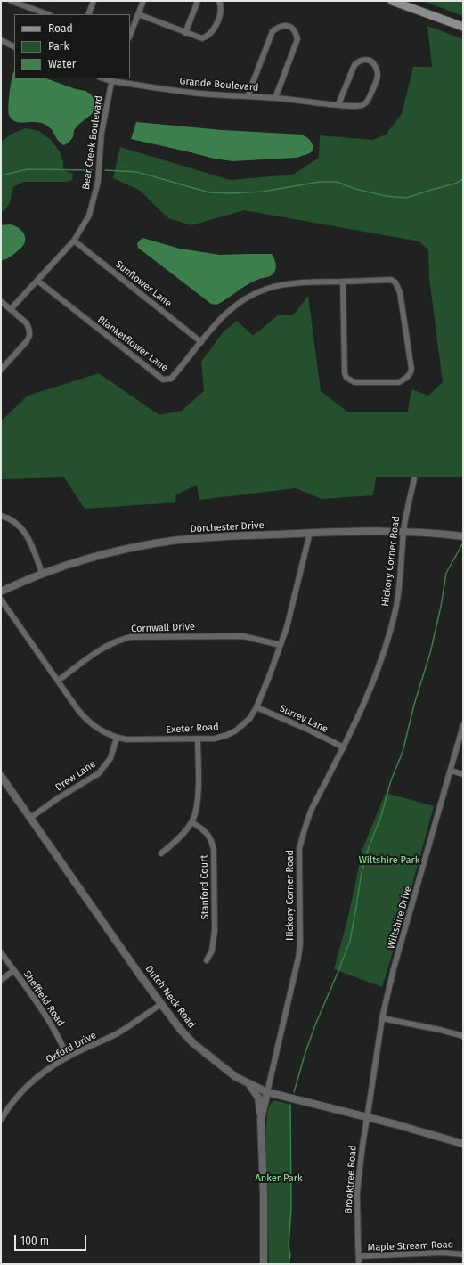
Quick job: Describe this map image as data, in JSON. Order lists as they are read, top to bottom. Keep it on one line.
{"streets":{"street":["Grande Boulevard","Bear Creek Boulevard","Sunflower Lane","Blanketflower Lane","Dorchester Drive","Hickory Corner Road","Cornwall Drive","Surrey Lane","Exeter Road","Drew Lane","Stanford Court","Wiltshire Drive","Dutch Neck Road","Sheffield Road","Oxford Drive","Brooktree Road","Maple Stream Road"]},"crossings":[["Grande Boulevard","Bear Creek Boulevard"],["Bear Creek Boulevard","Sunflower Lane"],["Bear Creek Boulevard","Blanketflower Lane"],["Sunflower Lane","Blanketflower Lane"],["Dorchester Drive","Hickory Corner Road"],["Dorchester Drive","Exeter Road"],["Hickory Corner Road","Surrey Lane"],["Hickory Corner Road","Dutch Neck Road"],["Cornwall Drive","Exeter Road"],["Surrey Lane","Exeter Road"],["Exeter Road","Drew Lane"],["Drew Lane","Dutch Neck Road"],["Wiltshire Drive","Dutch Neck Road"],["Wiltshire Drive","Brooktree Road"],["Dutch Neck Road","Oxford Drive"],["Dutch Neck Road","Brooktree Road"],["Sheffield Road","Oxford Drive"],["Brooktree Road","Maple Stream Road"]],"parks":["Wiltshire Park","Anker Park"],"legend":["Road","Park","Water"],"scale_bar":"100 m"}
